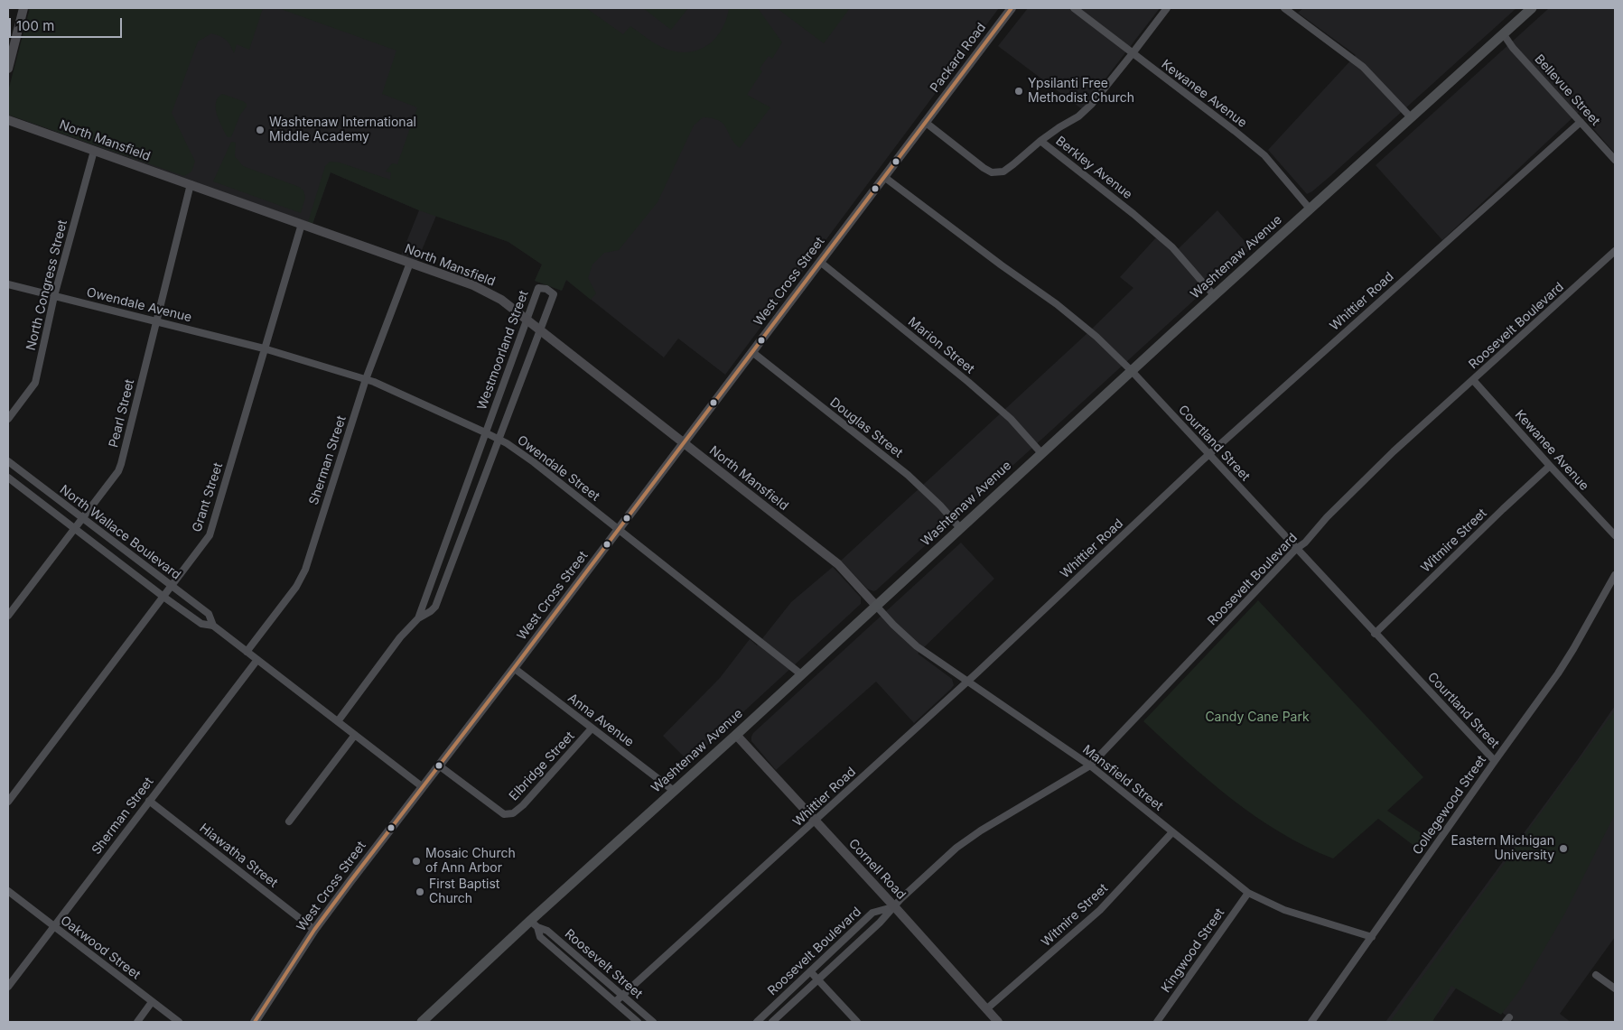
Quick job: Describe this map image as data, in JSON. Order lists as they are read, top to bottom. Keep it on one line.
{"streets":{"main road":["Washtenaw Avenue"],"street":["Packard Road","Bellevue Street","Kewanee Avenue","North Mansfield","Berkley Avenue","West Cross Street","North Congress Street","Whittier Road","Owendale Avenue","Roosevelt Boulevard","Marion Street","Westmoorland Street","Pearl Street","Douglas Street","Courtland Street","Sherman Street","Owendale Street","Grant Street","North Wallace Boulevard","Witmire Street","Anna Avenue","Elbridge Street","Mansfield Street","Collegewood Street","Hiawatha Street","Cornell Road","Oakwood Street","Kingwood Street","Roosevelt Street"]},"crossings":[["Packard Road","Berkley Avenue"],["Packard Road","West Cross Street"],["Bellevue Street","Washtenaw Avenue"],["Bellevue Street","Whittier Road"],["Kewanee Avenue","Washtenaw Avenue"],["Kewanee Avenue","Roosevelt Boulevard"],["Kewanee Avenue","Witmire Street"],["North Mansfield","Washtenaw Avenue"],["North Mansfield","West Cross Street"],["North Mansfield","North Congress Street"],["North Mansfield","Westmoorland Street"],["North Mansfield","Pearl Street"],["North Mansfield","Sherman Street"],["North Mansfield","Grant Street"],["North Mansfield","Mansfield Street"],["Berkley Avenue","Washtenaw Avenue"],["Berkley Avenue","West Cross Street"],["Washtenaw Avenue","Marion Street"],["Washtenaw Avenue","Douglas Street"],["Washtenaw Avenue","Courtland Street"],["Washtenaw Avenue","Owendale Street"],["Washtenaw Avenue","Anna Avenue"],["Washtenaw Avenue","Mansfield Street"],["Washtenaw Avenue","Cornell Road"],["Washtenaw Avenue","Roosevelt Street"],["West Cross Street","Marion Street"],["West Cross Street","Douglas Street"],["West Cross Street","Courtland Street"],["West Cross Street","Owendale Street"],["West Cross Street","North Wallace Boulevard"],["West Cross Street","Anna Avenue"],["West Cross Street","Elbridge Street"],["West Cross Street","Hiawatha Street"],["North Congress Street","Owendale Avenue"],["Whittier Road","Courtland Street"],["Whittier Road","Mansfield Street"],["Whittier Road","Cornell Road"],["Whittier Road","Roosevelt Street"],["Owendale Avenue","Pearl Street"],["Owendale Avenue","Owendale Street"],["Owendale Avenue","Grant Street"],["Roosevelt Boulevard","Courtland Street"],["Roosevelt Boulevard","Mansfield Street"],["Roosevelt Boulevard","Cornell Road"],["Westmoorland Street","Owendale Street"],["Westmoorland Street","North Wallace Boulevard"],["Pearl Street","North Wallace Boulevard"],["Courtland Street","Witmire Street"],["Courtland Street","Collegewood Street"],["Sherman Street","Owendale Street"],["Sherman Street","North Wallace Boulevard"],["Sherman Street","Hiawatha Street"],["Sherman Street","Oakwood Street"],["Owendale Street","Grant Street"],["Grant Street","North Wallace Boulevard"],["Witmire Street","Mansfield Street"],["Witmire Street","Cornell Road"],["Anna Avenue","Elbridge Street"],["Mansfield Street","Collegewood Street"],["Mansfield Street","Kingwood Street"]],"parks":["Candy Cane Park"],"places":["Ypsilanti Free Methodist Church","Washtenaw International Middle Academy","Eastern Michigan University","Mosaic Church of Ann Arbor","First Baptist Church"],"scale_bar":"100 m"}
